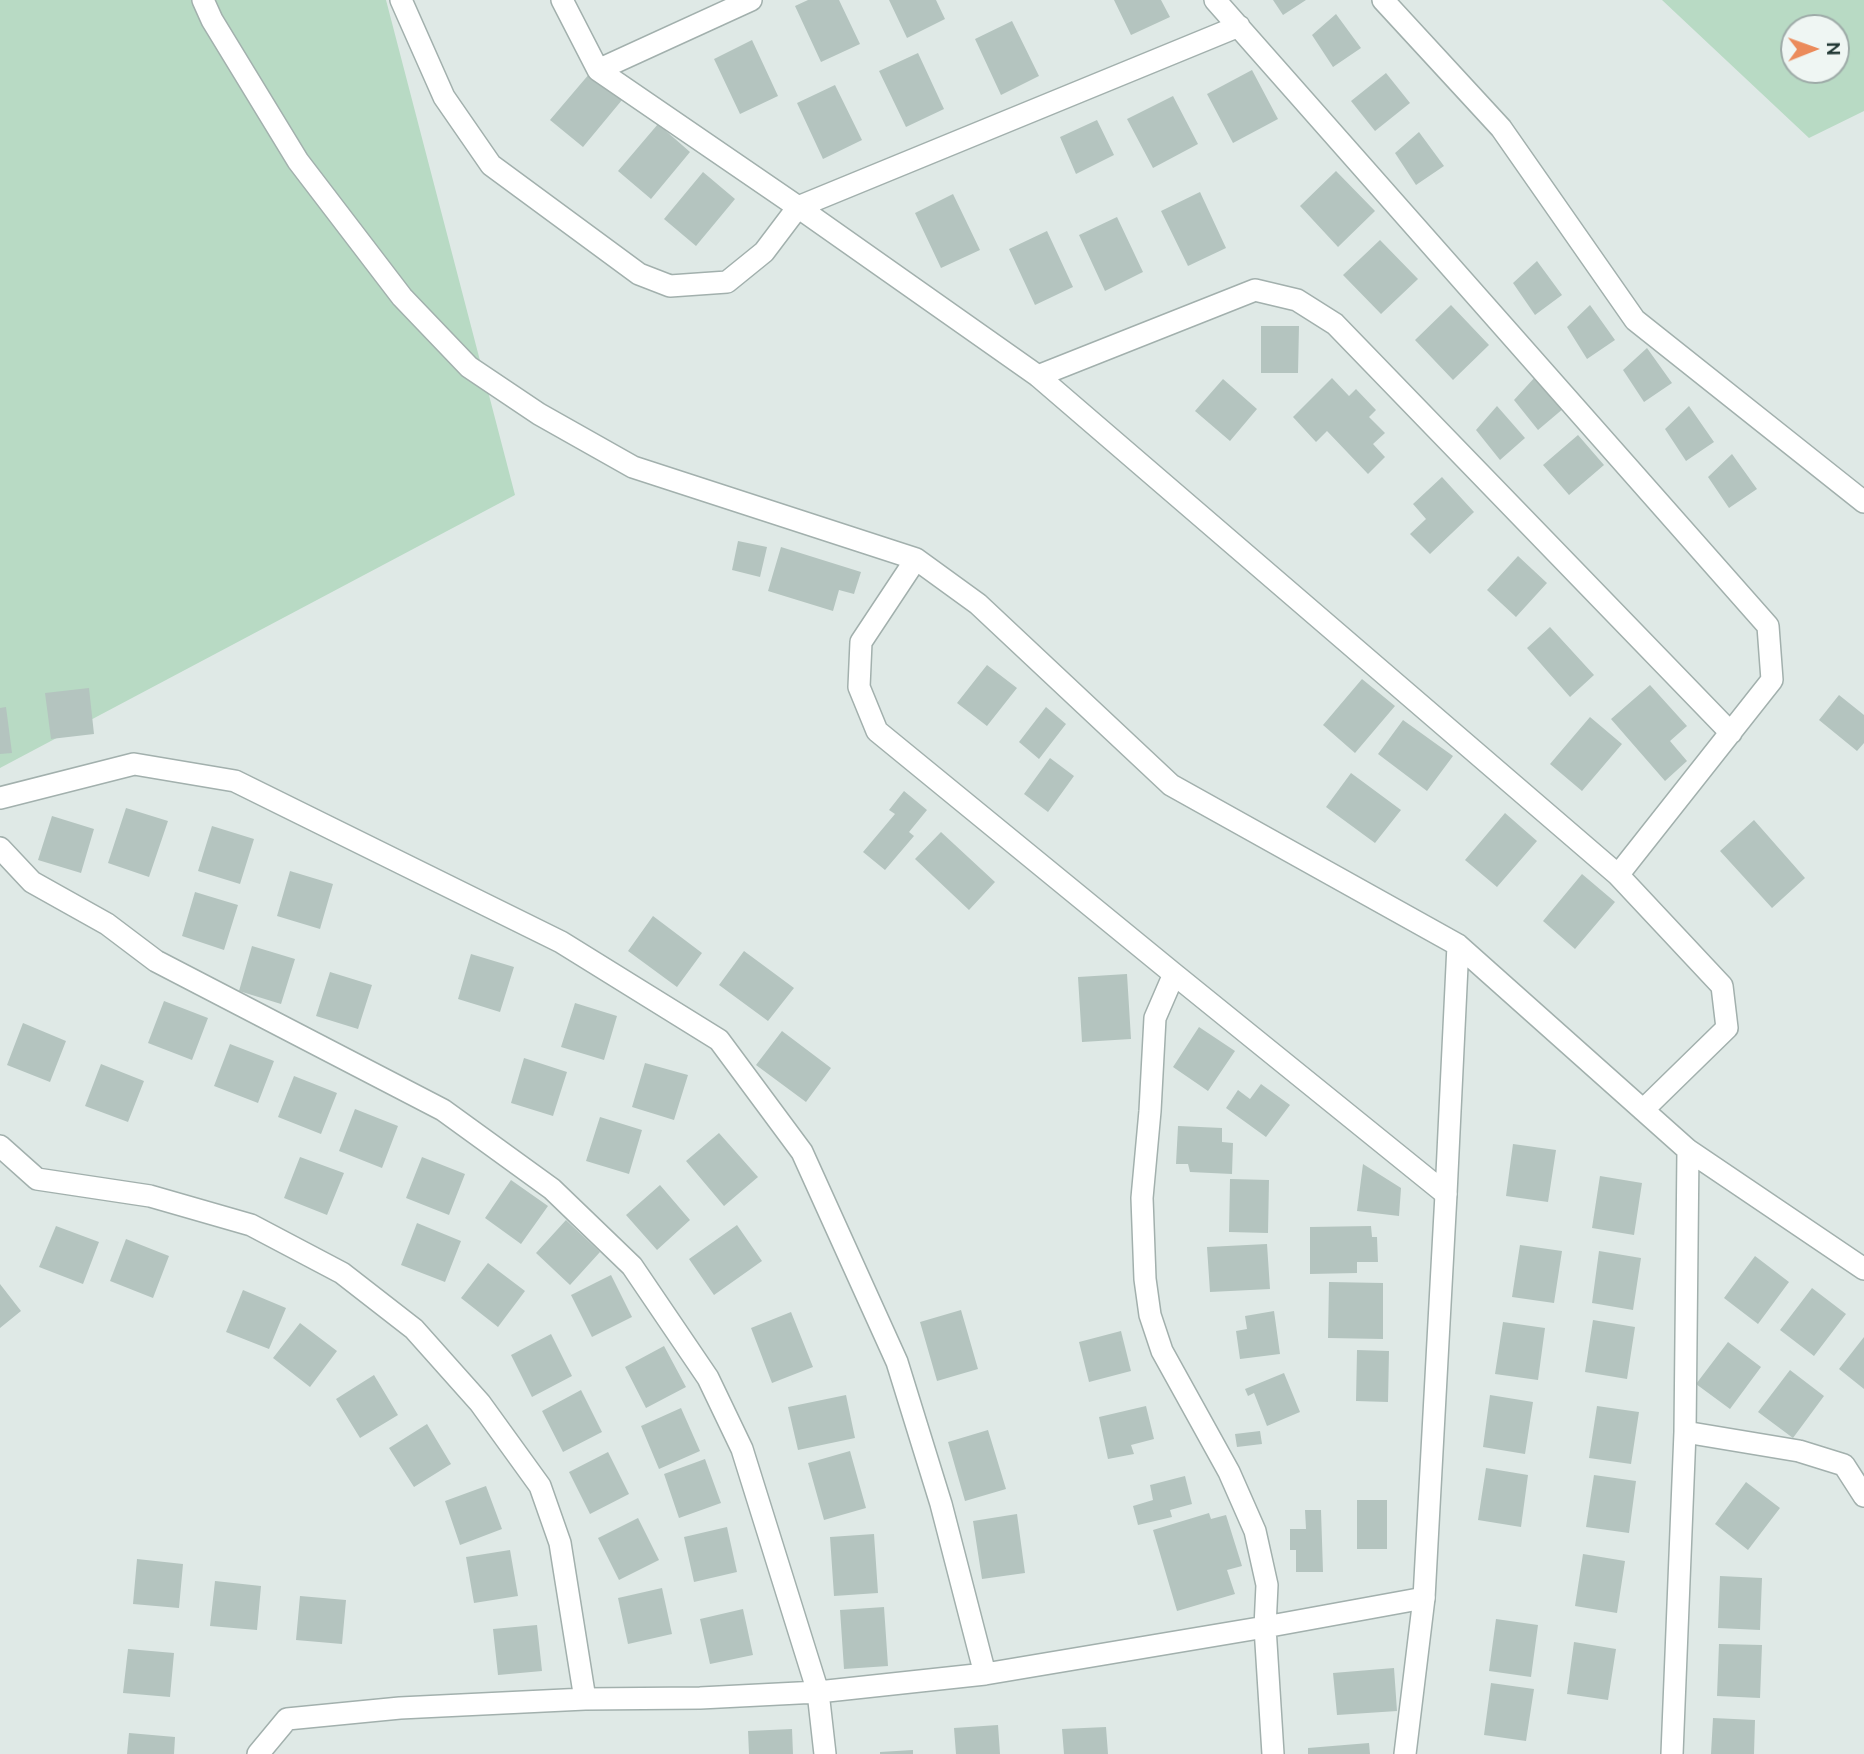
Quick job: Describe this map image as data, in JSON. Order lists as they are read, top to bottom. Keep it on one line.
{"north":"right"}
